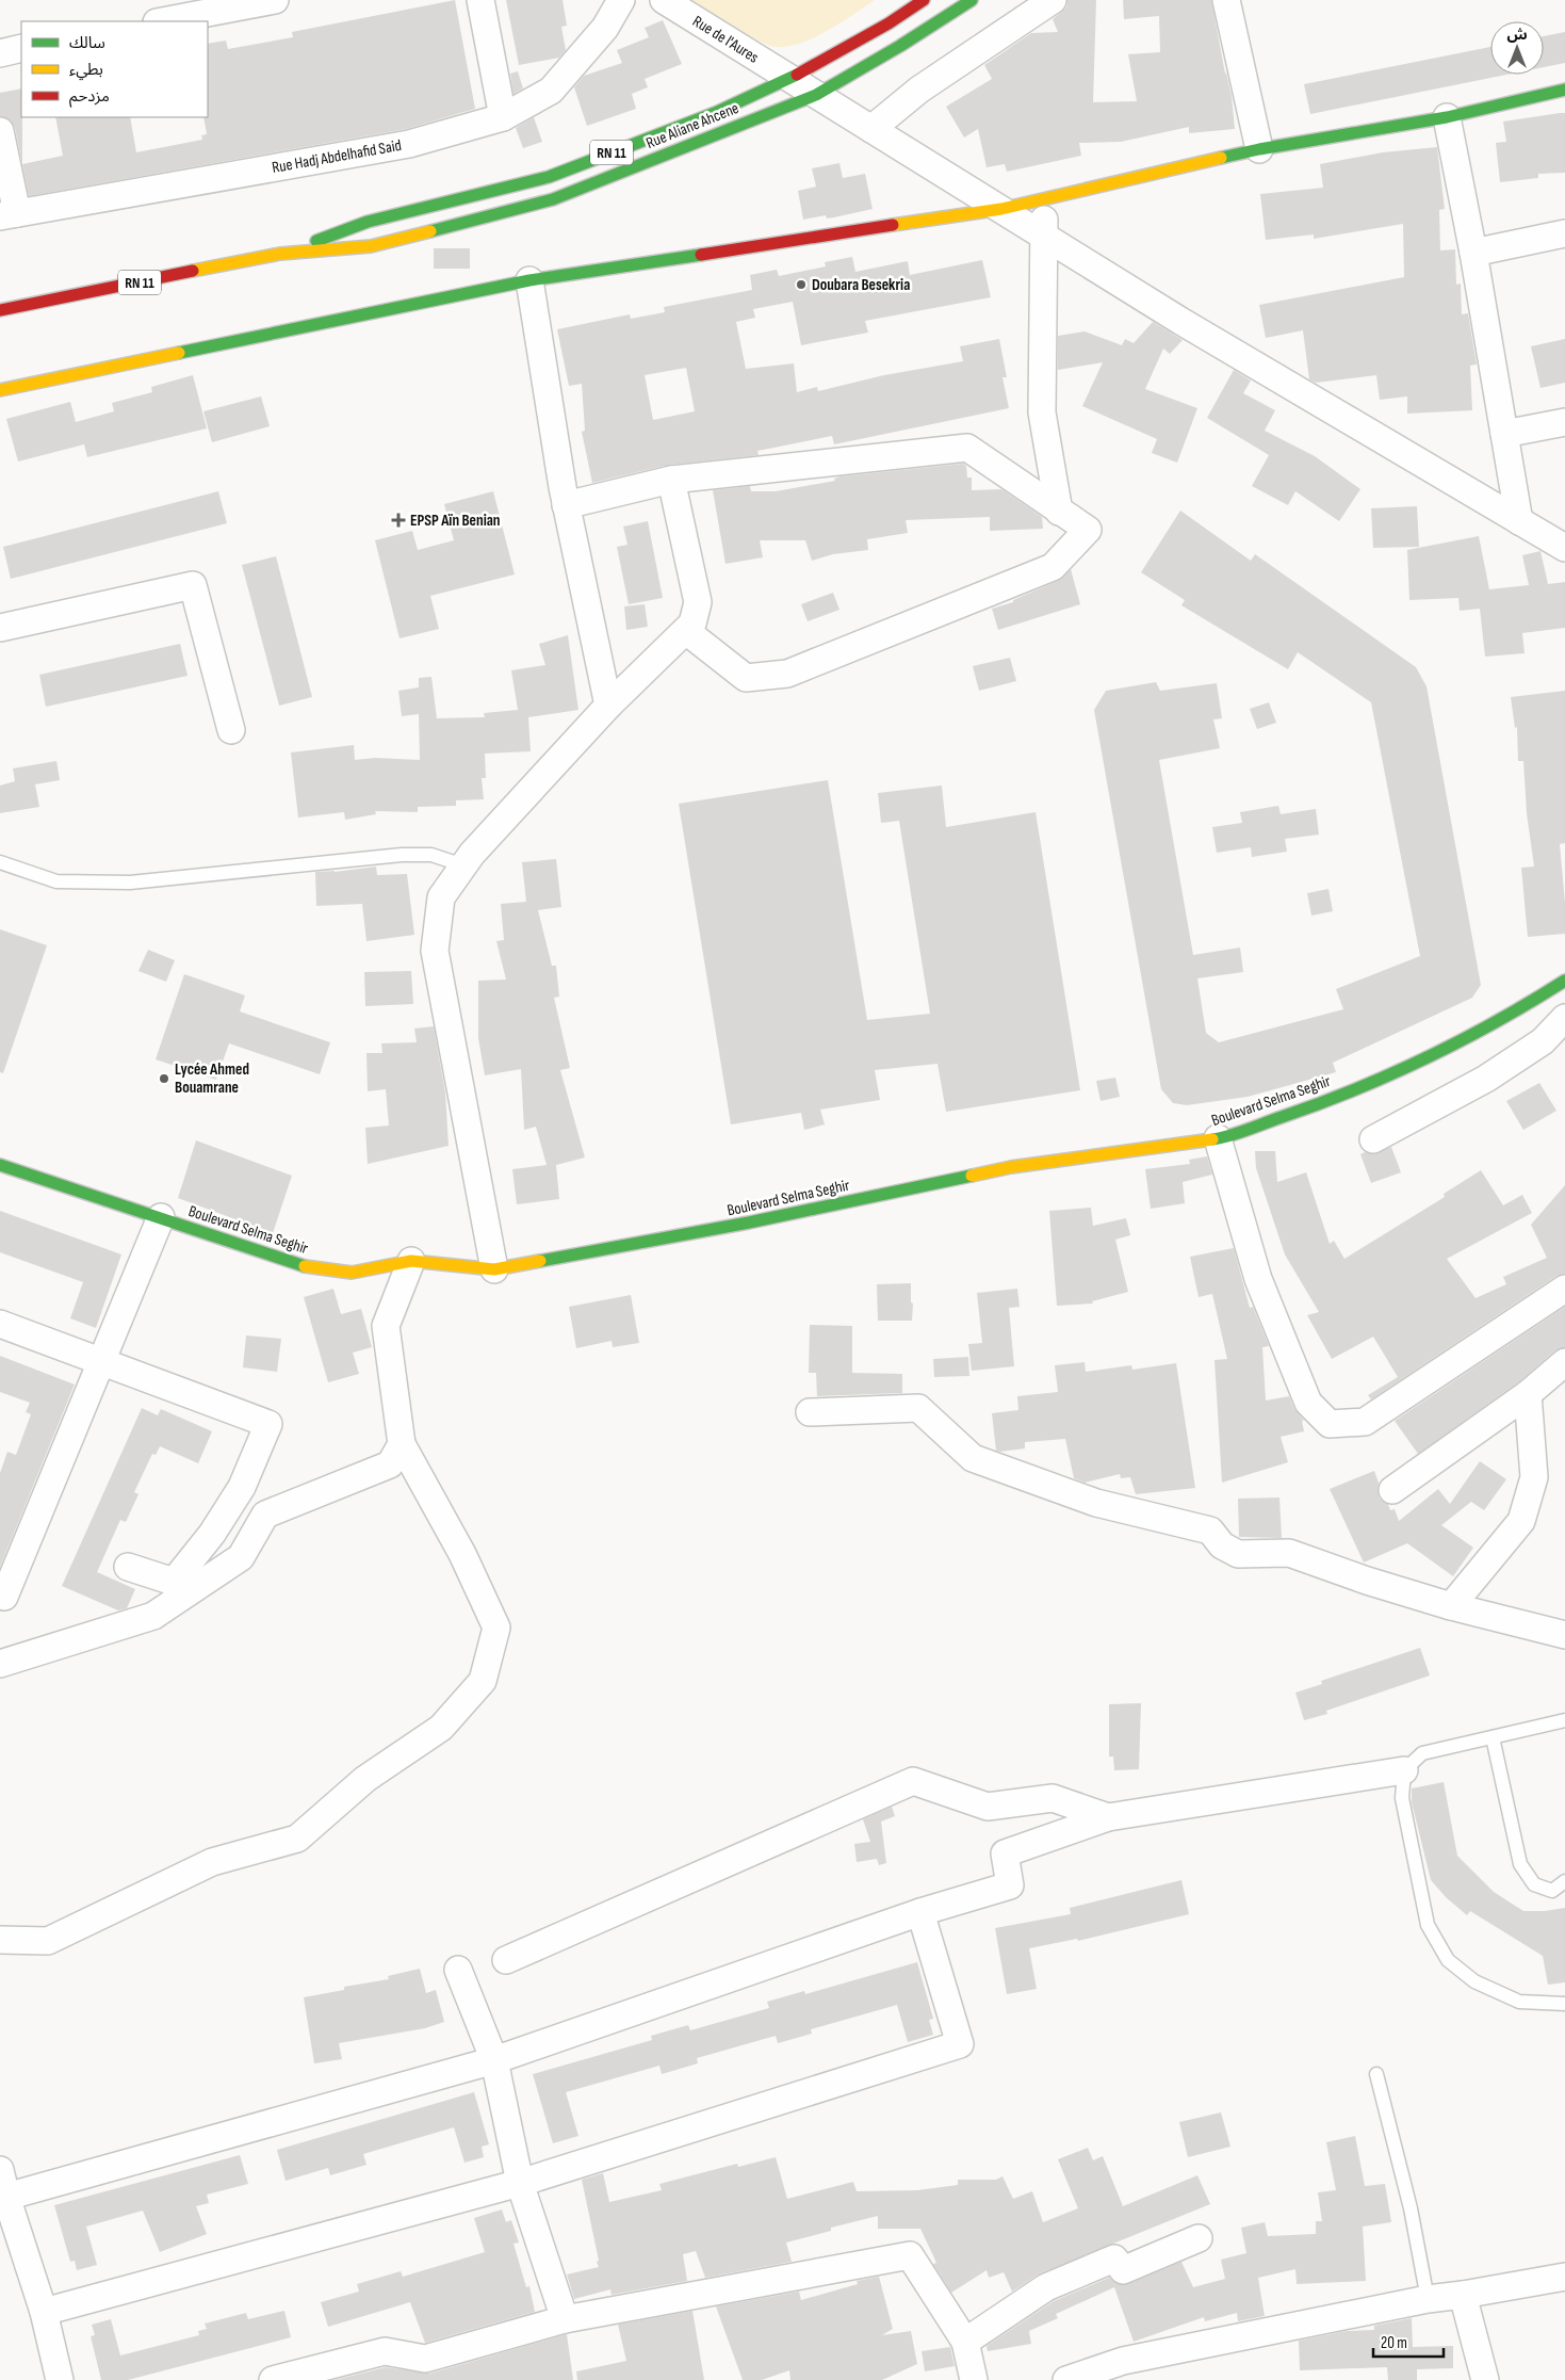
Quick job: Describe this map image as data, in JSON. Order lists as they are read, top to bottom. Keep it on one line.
{"streets":{"main road":["Rue Aliane Ahcene","RN 11","Boulevard Selma Seghir"],"street":["Rue de l'Aures","Rue Hadj Abdelhafid Said"]},"crossings":[["Rue de l'Aures","Rue Aliane Ahcene"]],"places":{"other":["Doubara Besekria","Lycée Ahmed Bouamrane"],"health":["EPSP Aïn Benian"]},"legend":["سالك","بطيء","مزدحم"],"scale_bar":"20 m","north":"top"}
